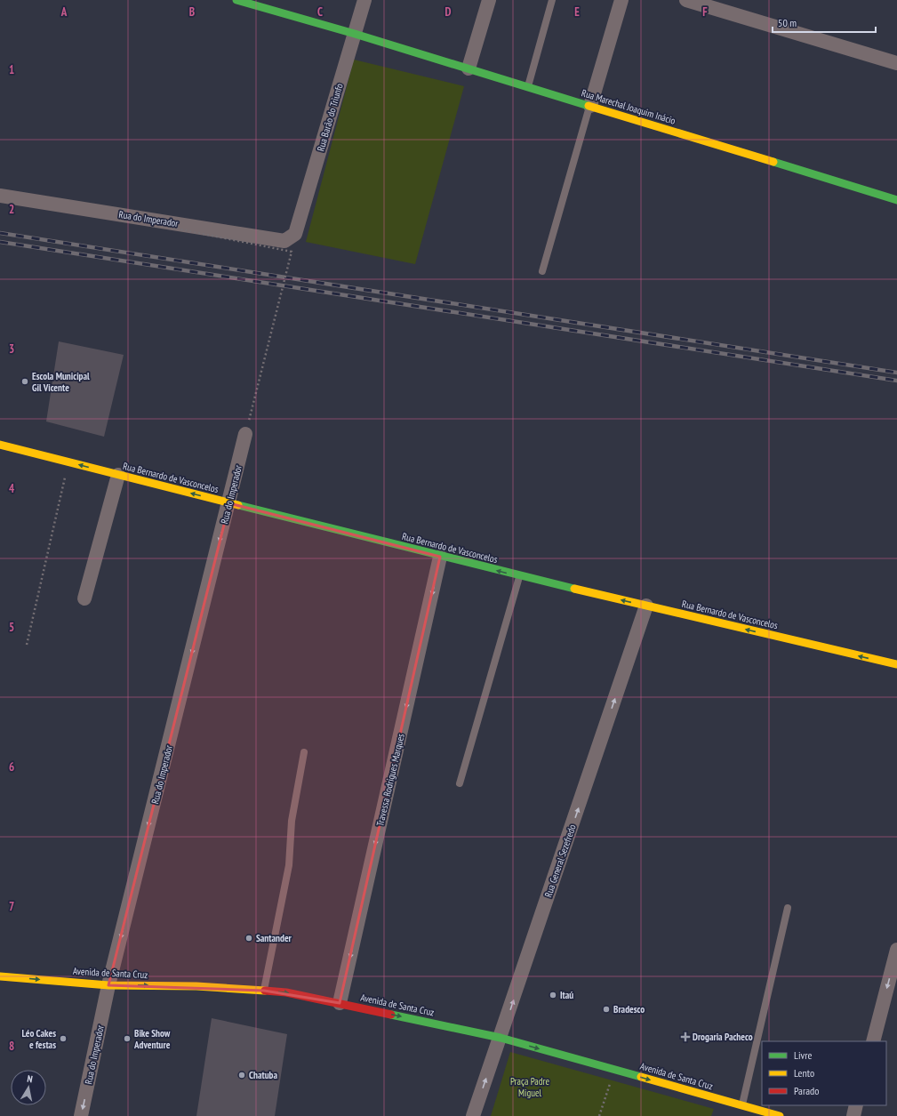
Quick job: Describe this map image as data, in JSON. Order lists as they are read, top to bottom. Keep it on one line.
{"streets":{"main road":["Rua Marechal Joaquim Inácio","Rua Bernardo de Vasconcelos","Avenida de Santa Cruz"],"street":["Rua Barão do Triunfo","Rua do Imperador","Travessa Rodrigues Marques","Rua General Sezefredo"]},"crossings":[["Rua Marechal Joaquim Inácio","Rua Barão do Triunfo"],["Rua Barão do Triunfo","Rua do Imperador"],["Rua do Imperador","Rua Bernardo de Vasconcelos"],["Rua do Imperador","Avenida de Santa Cruz"],["Rua Bernardo de Vasconcelos","Travessa Rodrigues Marques"],["Rua Bernardo de Vasconcelos","Rua General Sezefredo"],["Travessa Rodrigues Marques","Avenida de Santa Cruz"],["Rua General Sezefredo","Avenida de Santa Cruz"]],"one_way":["Rua do Imperador","Rua Bernardo de Vasconcelos","Travessa Rodrigues Marques","Rua General Sezefredo","Avenida de Santa Cruz"],"parks":["Praça Padre Miguel"],"places":{"other":["Escola Municipal Gil Vicente","Santander","Itaú","Bradesco","Léo Cakes e festas","Bike Show Adventure","Chatuba"],"health":["Drogaria Pacheco"]},"legend":["Livre","Lento","Parado"],"scale_bar":"50 m","north":"top","grid":{"columns":["A","B","C","D","E","F"],"rows":["1","2","3","4","5","6","7","8"]}}
